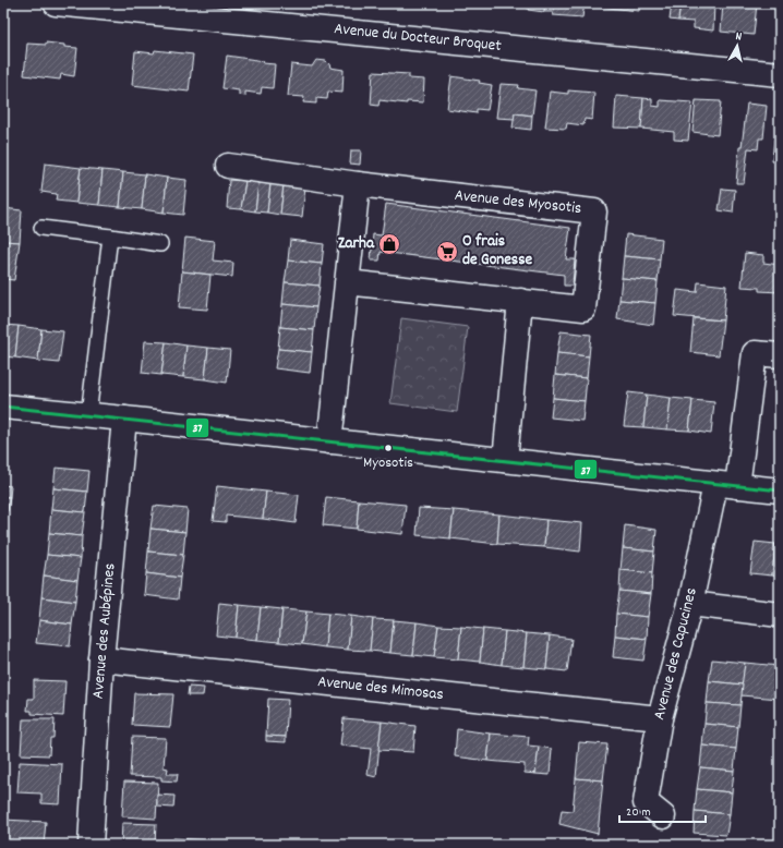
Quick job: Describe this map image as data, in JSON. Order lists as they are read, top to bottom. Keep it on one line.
{"streets":{"street":["Avenue du Docteur Broquet","Avenue des Myosotis","Avenue des Aubépines","Avenue des Capucines","Avenue des Mimosas"]},"crossings":[["Avenue des Aubépines","Avenue des Mimosas"],["Avenue des Capucines","Avenue des Mimosas"]],"places":{"shop":["Zarha"],"supermarket":["O frais de Gonesse"],"other":["Myosotis"]},"lines":["transit line 37"],"scale_bar":"20 m","north":"top"}
